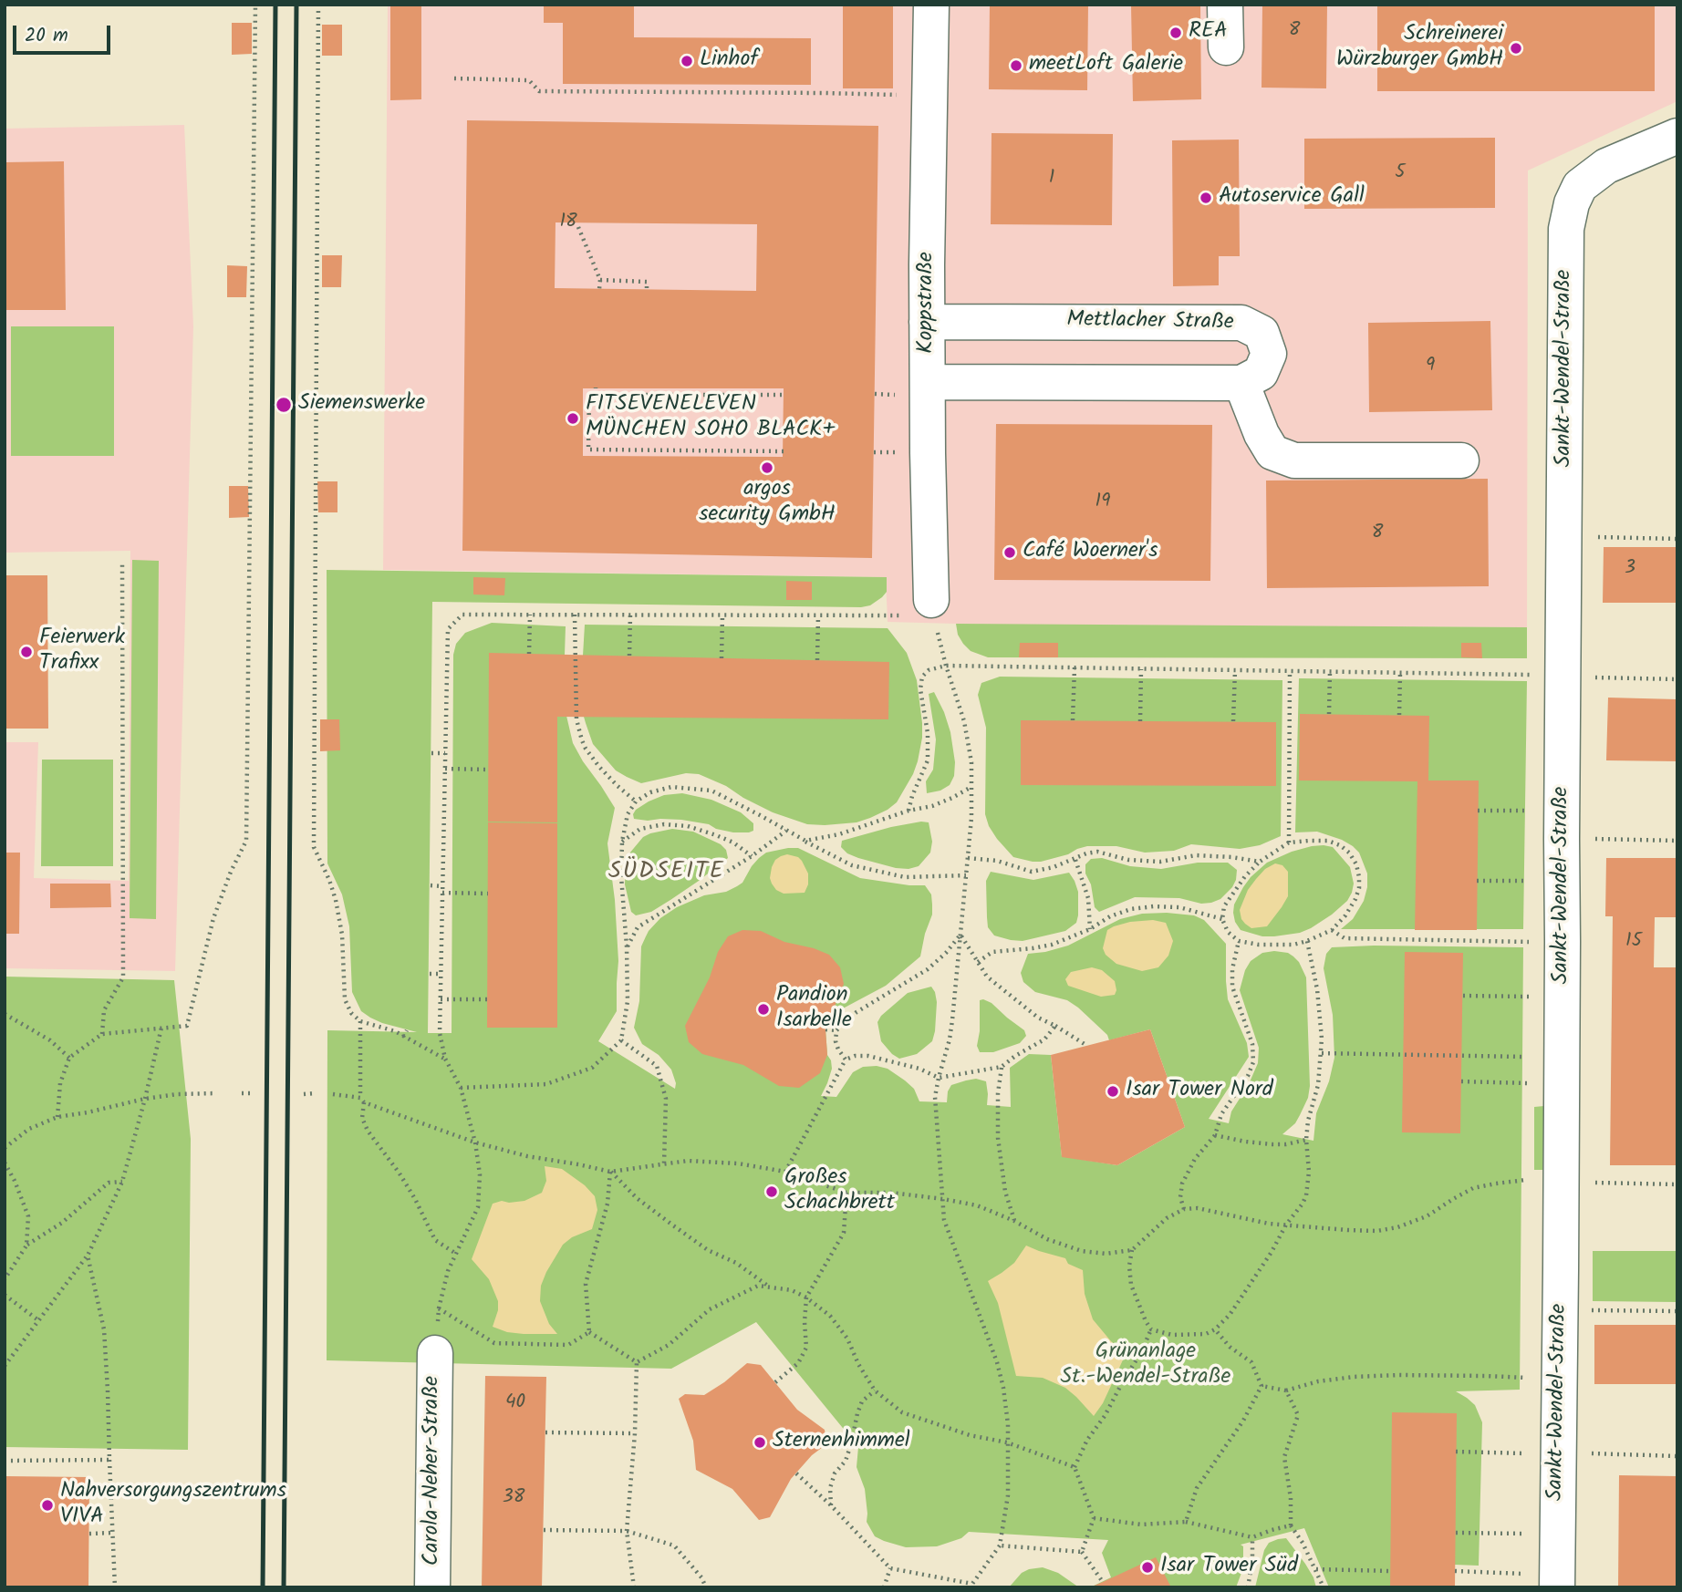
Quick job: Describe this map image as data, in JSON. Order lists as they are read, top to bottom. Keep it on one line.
{"streets":{"street":["Koppstraße","Mettlacher Straße","Sankt-Wendel-Straße","Carola-Neher-Straße"]},"crossings":[["Koppstraße","Mettlacher Straße"]],"districts":["SÜDSEITE"],"parks":["Grünanlage St.-Wendel-Straße"],"places":["REA","Schreinerei Würzburger GmbH","Linhof","meetLoft Galerie","Autoservice Gall","Siemenswerke","FITSEVENELEVEN MÜNCHEN SOHO BLACK+","argos security GmbH","Café Woerner's","Feierwerk Trafixx","Pandion Isarbelle","Isar Tower Nord","Großes Schachbrett","Sternenhimmel","Nahversorgungszentrums VIVA","Isar Tower Süd"],"house_numbers":["8","5","1","18","9","19","8","3","15","40","38"],"scale_bar":"20 m"}
